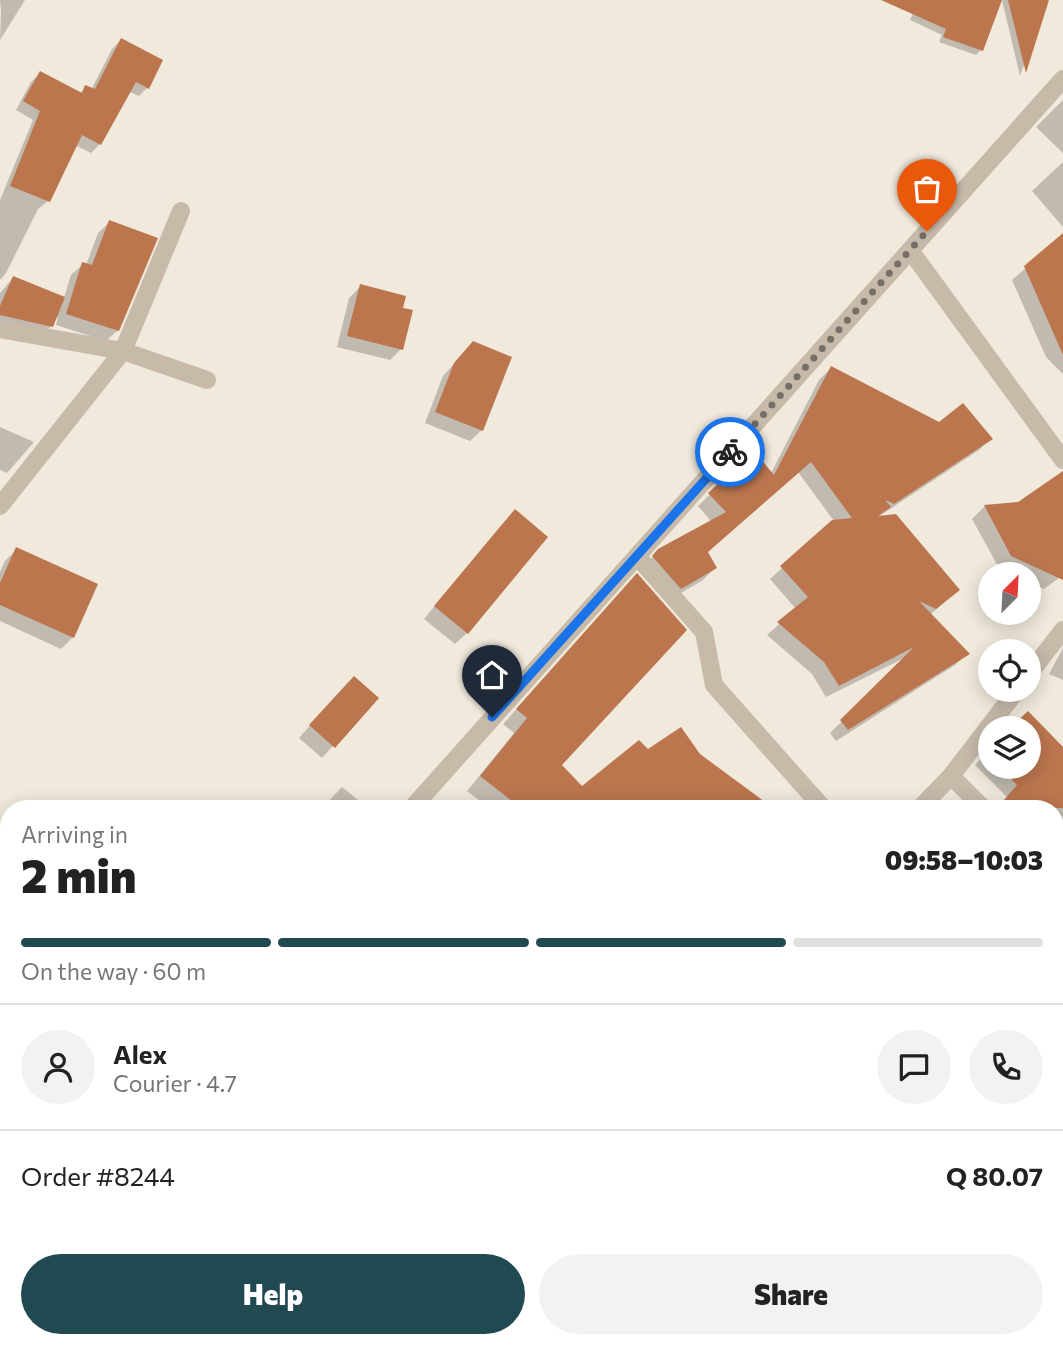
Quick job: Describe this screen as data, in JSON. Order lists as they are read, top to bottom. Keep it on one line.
{"north":"top right","page":{"heading":["2 min","Arriving in","09:58–10:03"],"panel":["Alex","Courier · 4.7","Order #8244","Q 80.07"],"bar":"On the way · 60 m","buttons":["Help","Share"]}}
